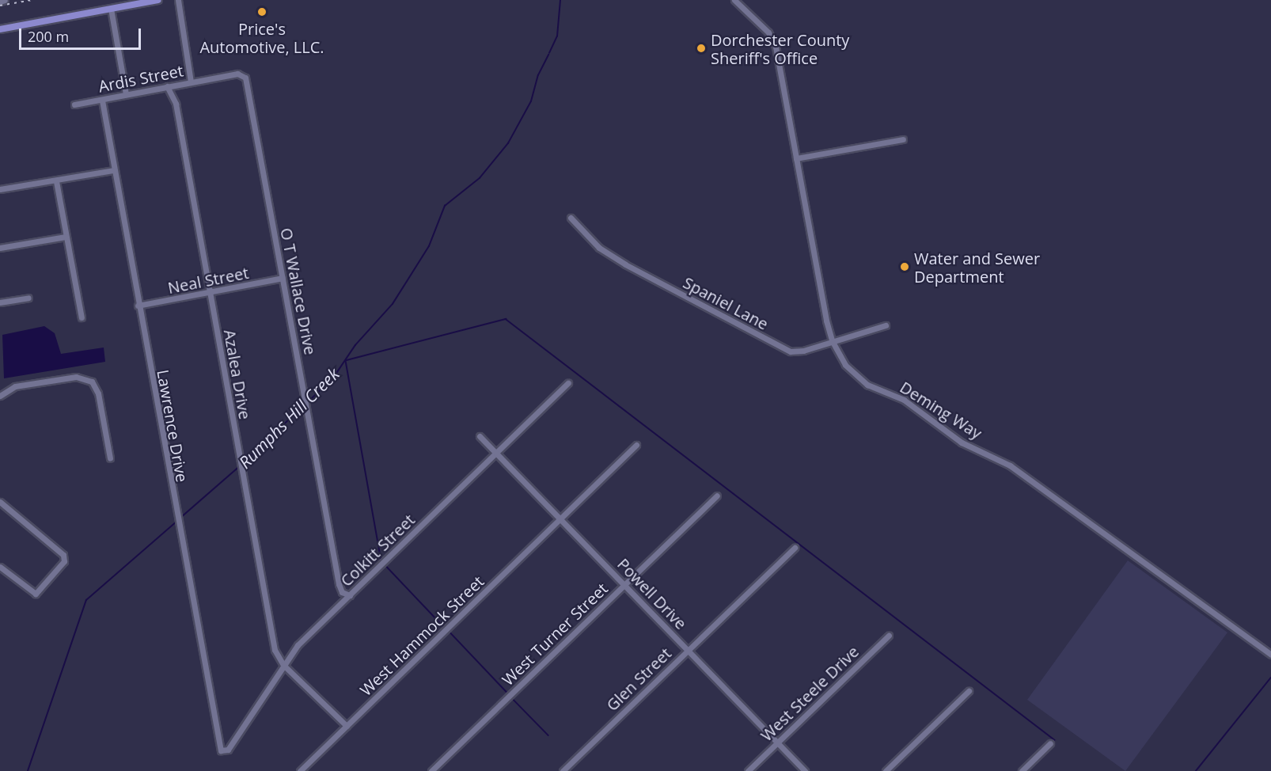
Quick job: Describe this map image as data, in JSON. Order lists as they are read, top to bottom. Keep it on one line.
{"streets":{"street":["Ardis Street","Neal Street","O T Wallace Drive","Spaniel Lane","Azalea Drive","Deming Way","Lawrence Drive","Colkitt Street","Powell Drive","West Turner Street","West Hammock Street","Glen Street","West Steele Drive"]},"crossings":[["Ardis Street","O T Wallace Drive"],["Ardis Street","Azalea Drive"],["Ardis Street","Lawrence Drive"],["Neal Street","O T Wallace Drive"],["Neal Street","Azalea Drive"],["Neal Street","Lawrence Drive"],["O T Wallace Drive","Colkitt Street"],["Spaniel Lane","Deming Way"],["Azalea Drive","Colkitt Street"],["Azalea Drive","West Hammock Street"],["Lawrence Drive","Colkitt Street"],["Colkitt Street","Powell Drive"],["Powell Drive","West Turner Street"],["Powell Drive","West Hammock Street"],["Powell Drive","Glen Street"],["Powell Drive","West Steele Drive"]],"water":["Rumphs Hill Creek"],"places":["Price's Automotive, LLC.","Dorchester County Sheriff's Office","Water and Sewer Department"],"scale_bar":"200 m"}
